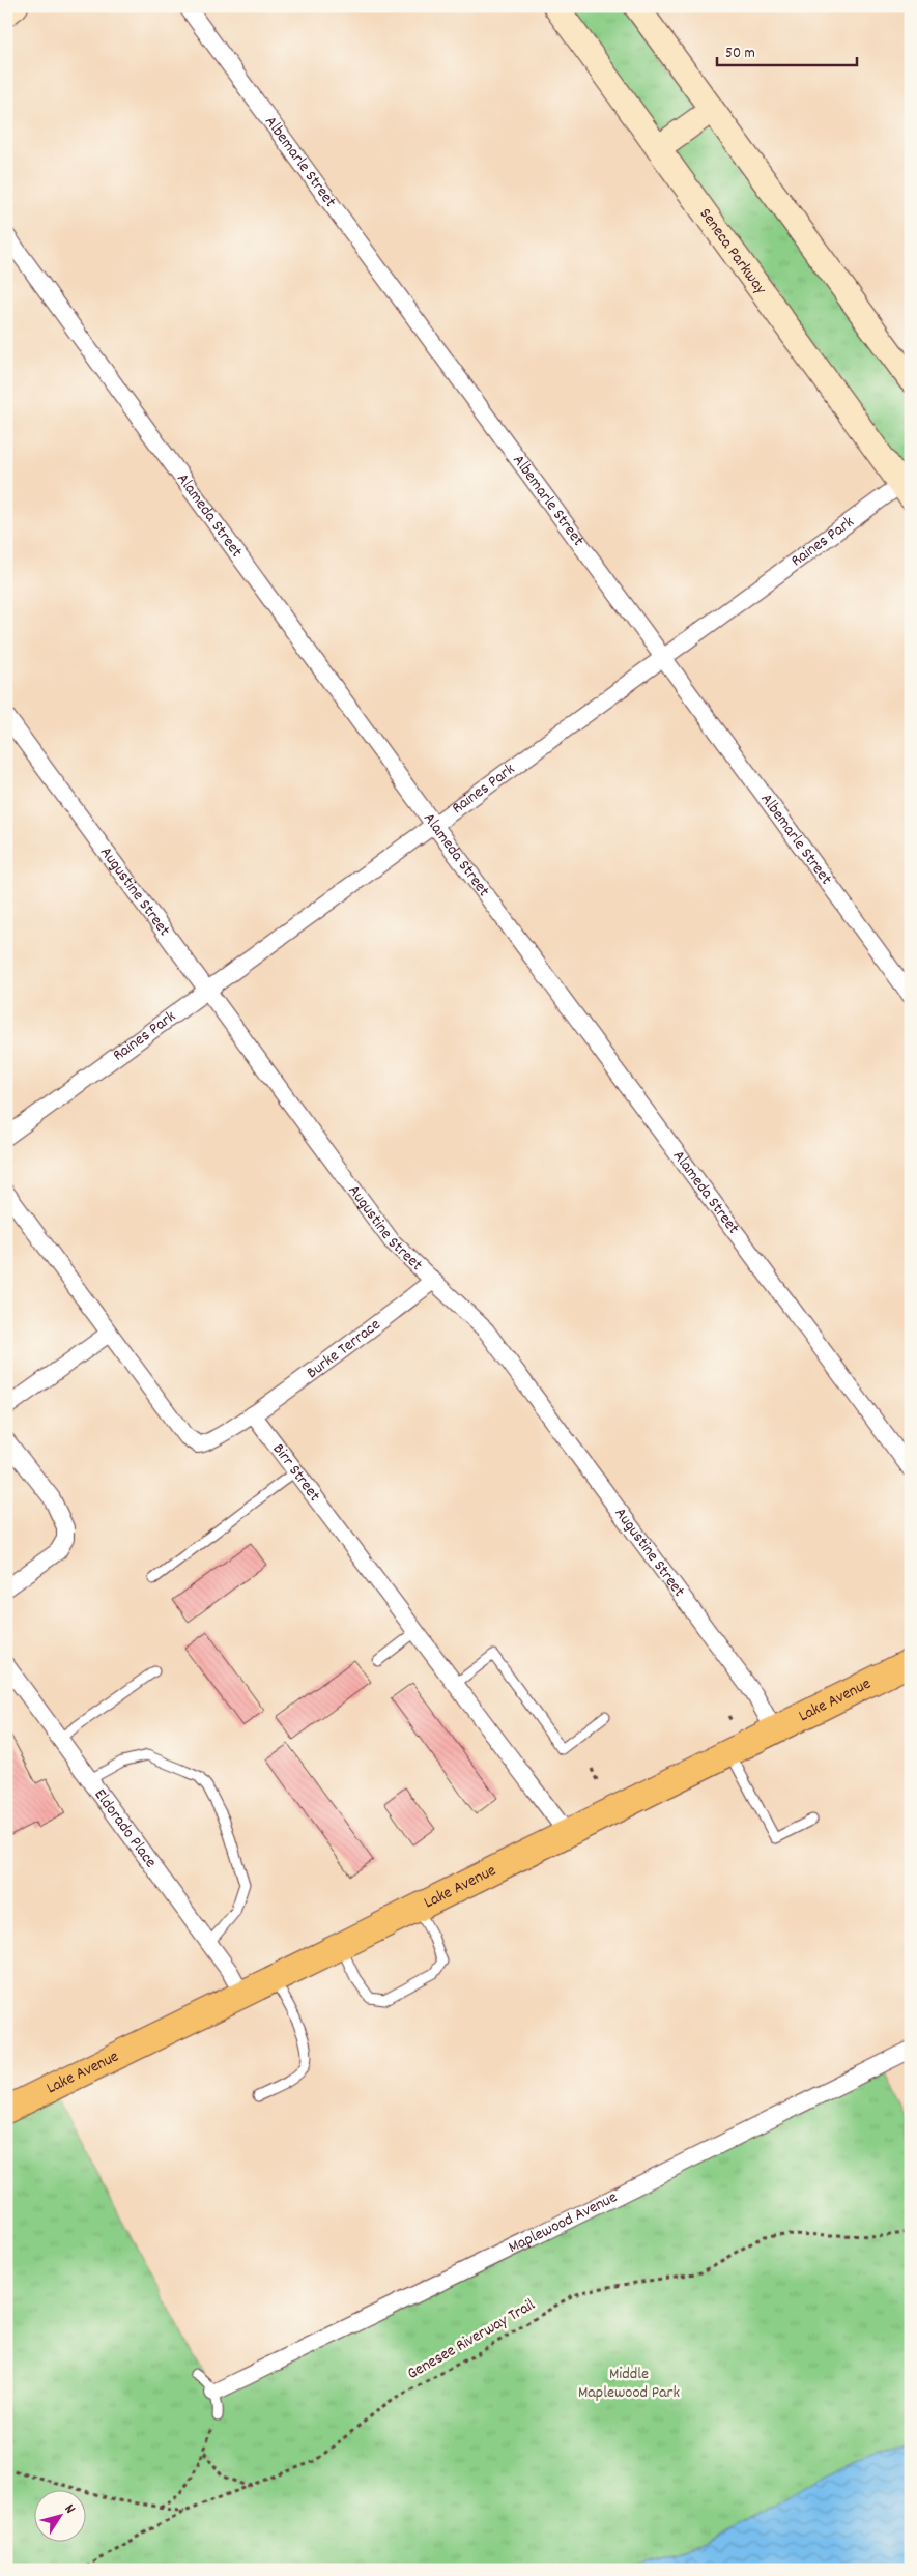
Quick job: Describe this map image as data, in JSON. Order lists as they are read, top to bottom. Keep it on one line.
{"streets":{"main road":["Lake Avenue"],"street":["Albemarle Street","Seneca Parkway","Alameda Street","Raines Park","Augustine Street","Burke Terrace","Birr Street","Eldorado Place","Maplewood Avenue"],"path":["Genesee Riverway Trail"]},"crossings":[["Albemarle Street","Raines Park"],["Seneca Parkway","Raines Park"],["Alameda Street","Raines Park"],["Raines Park","Augustine Street"],["Augustine Street","Burke Terrace"],["Augustine Street","Lake Avenue"],["Burke Terrace","Birr Street"],["Birr Street","Lake Avenue"],["Lake Avenue","Eldorado Place"]],"parks":["Middle Maplewood Park"],"scale_bar":"50 m","north":"top right"}
